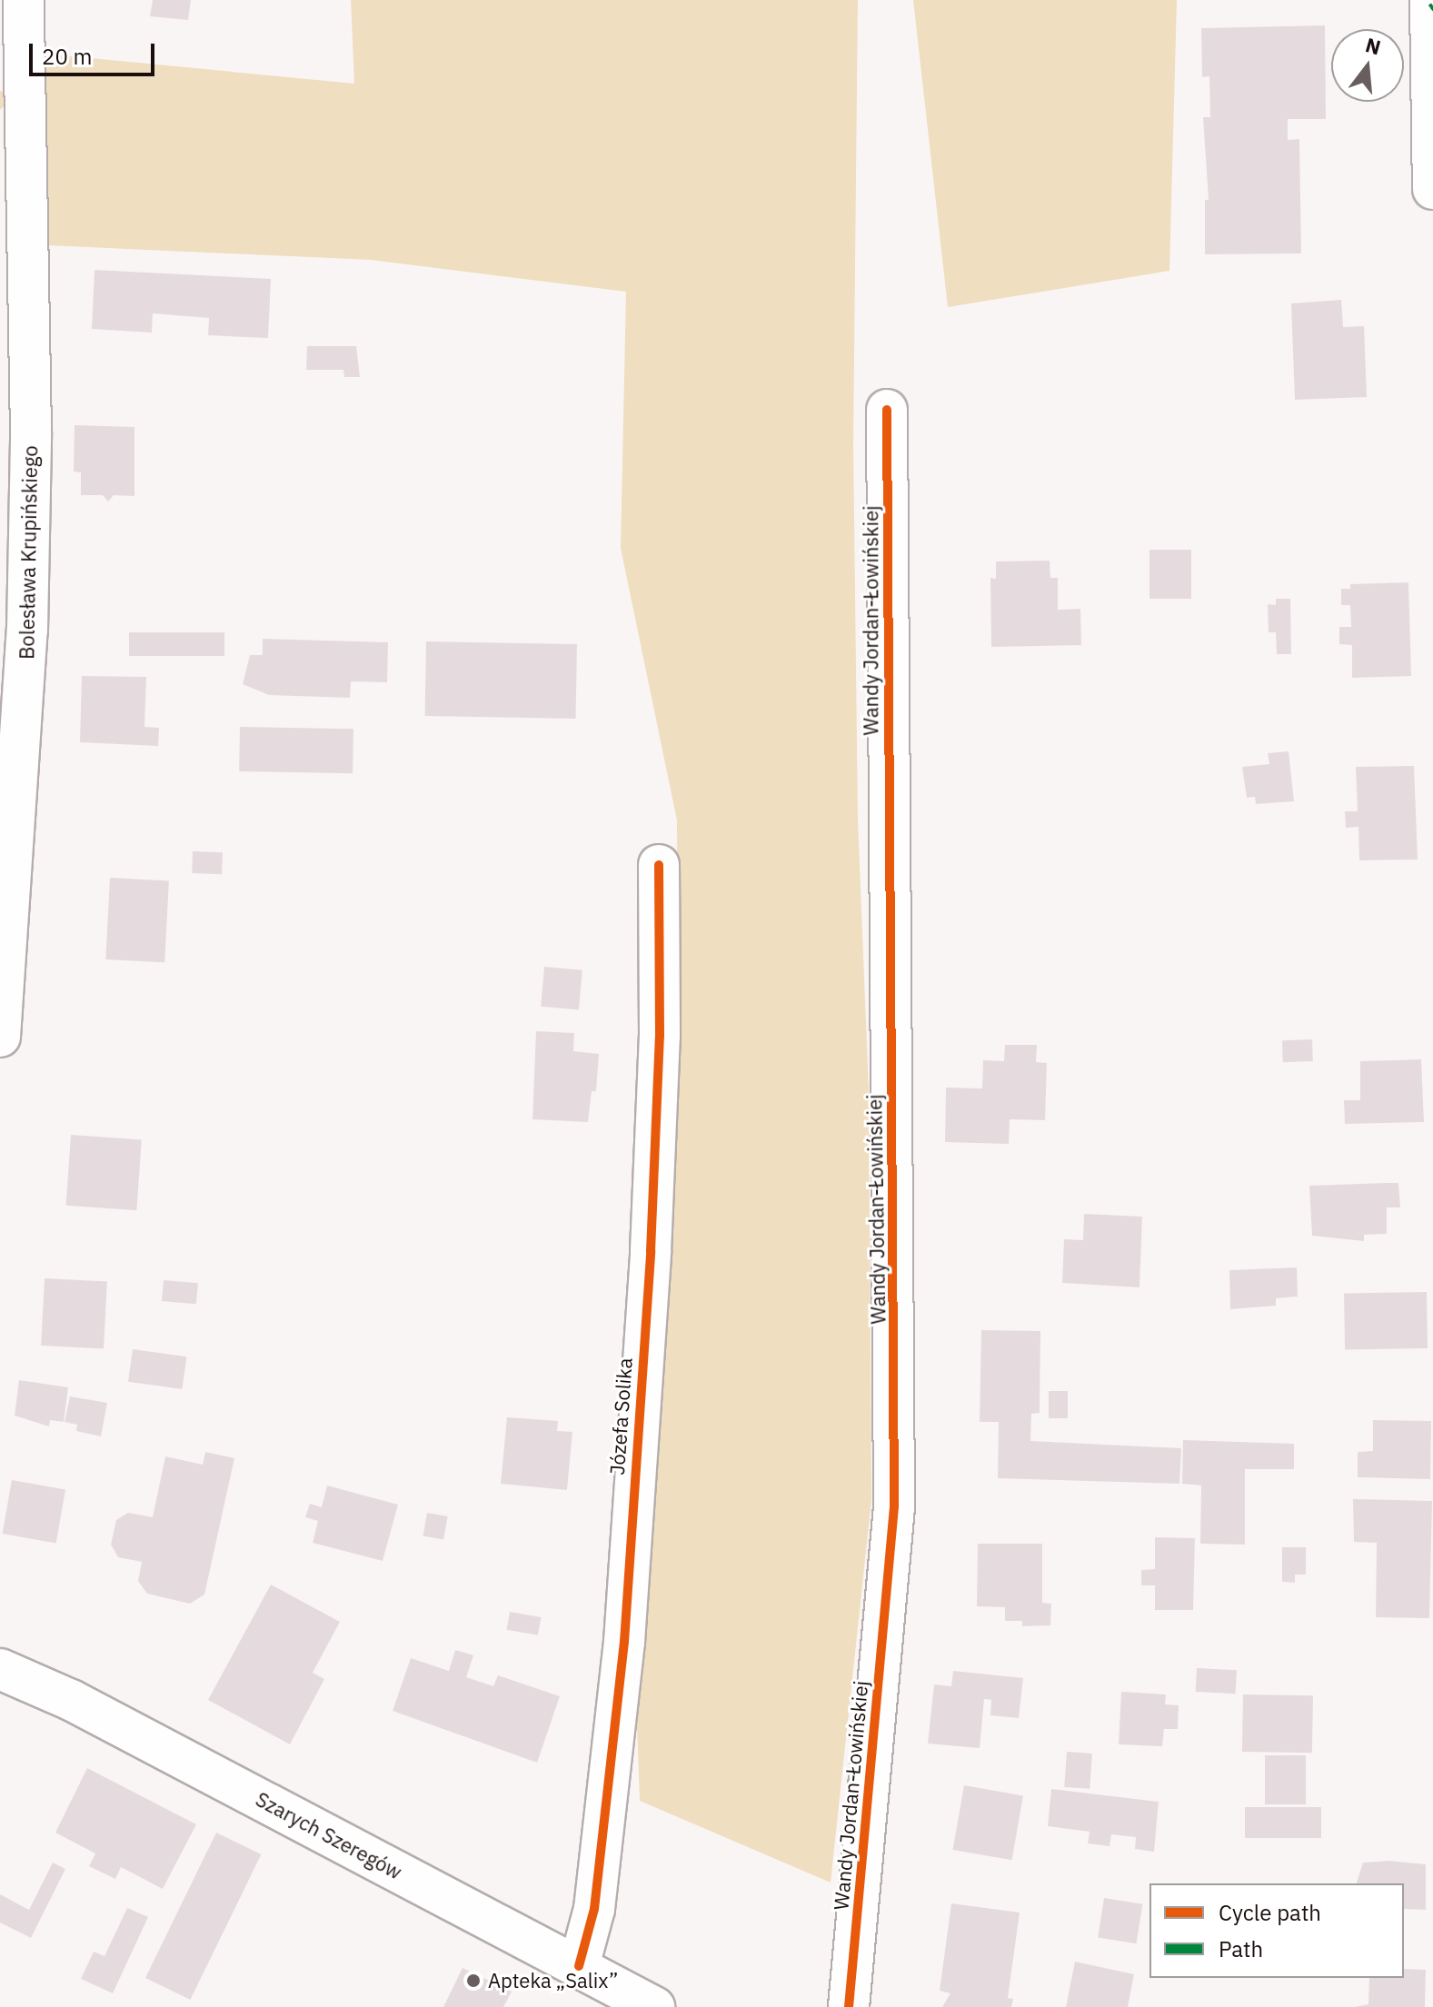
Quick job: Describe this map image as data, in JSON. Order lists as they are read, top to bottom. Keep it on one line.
{"streets":{"street":["Bolesława Krupińskiego","Wandy Jordan-Łowińskiej","Józefa Solika","Szarych Szeregów"]},"crossings":[["Józefa Solika","Szarych Szeregów"]],"places":["Apteka „Salix”"],"legend":["Cycle path","Path"],"scale_bar":"20 m","north":"top"}
